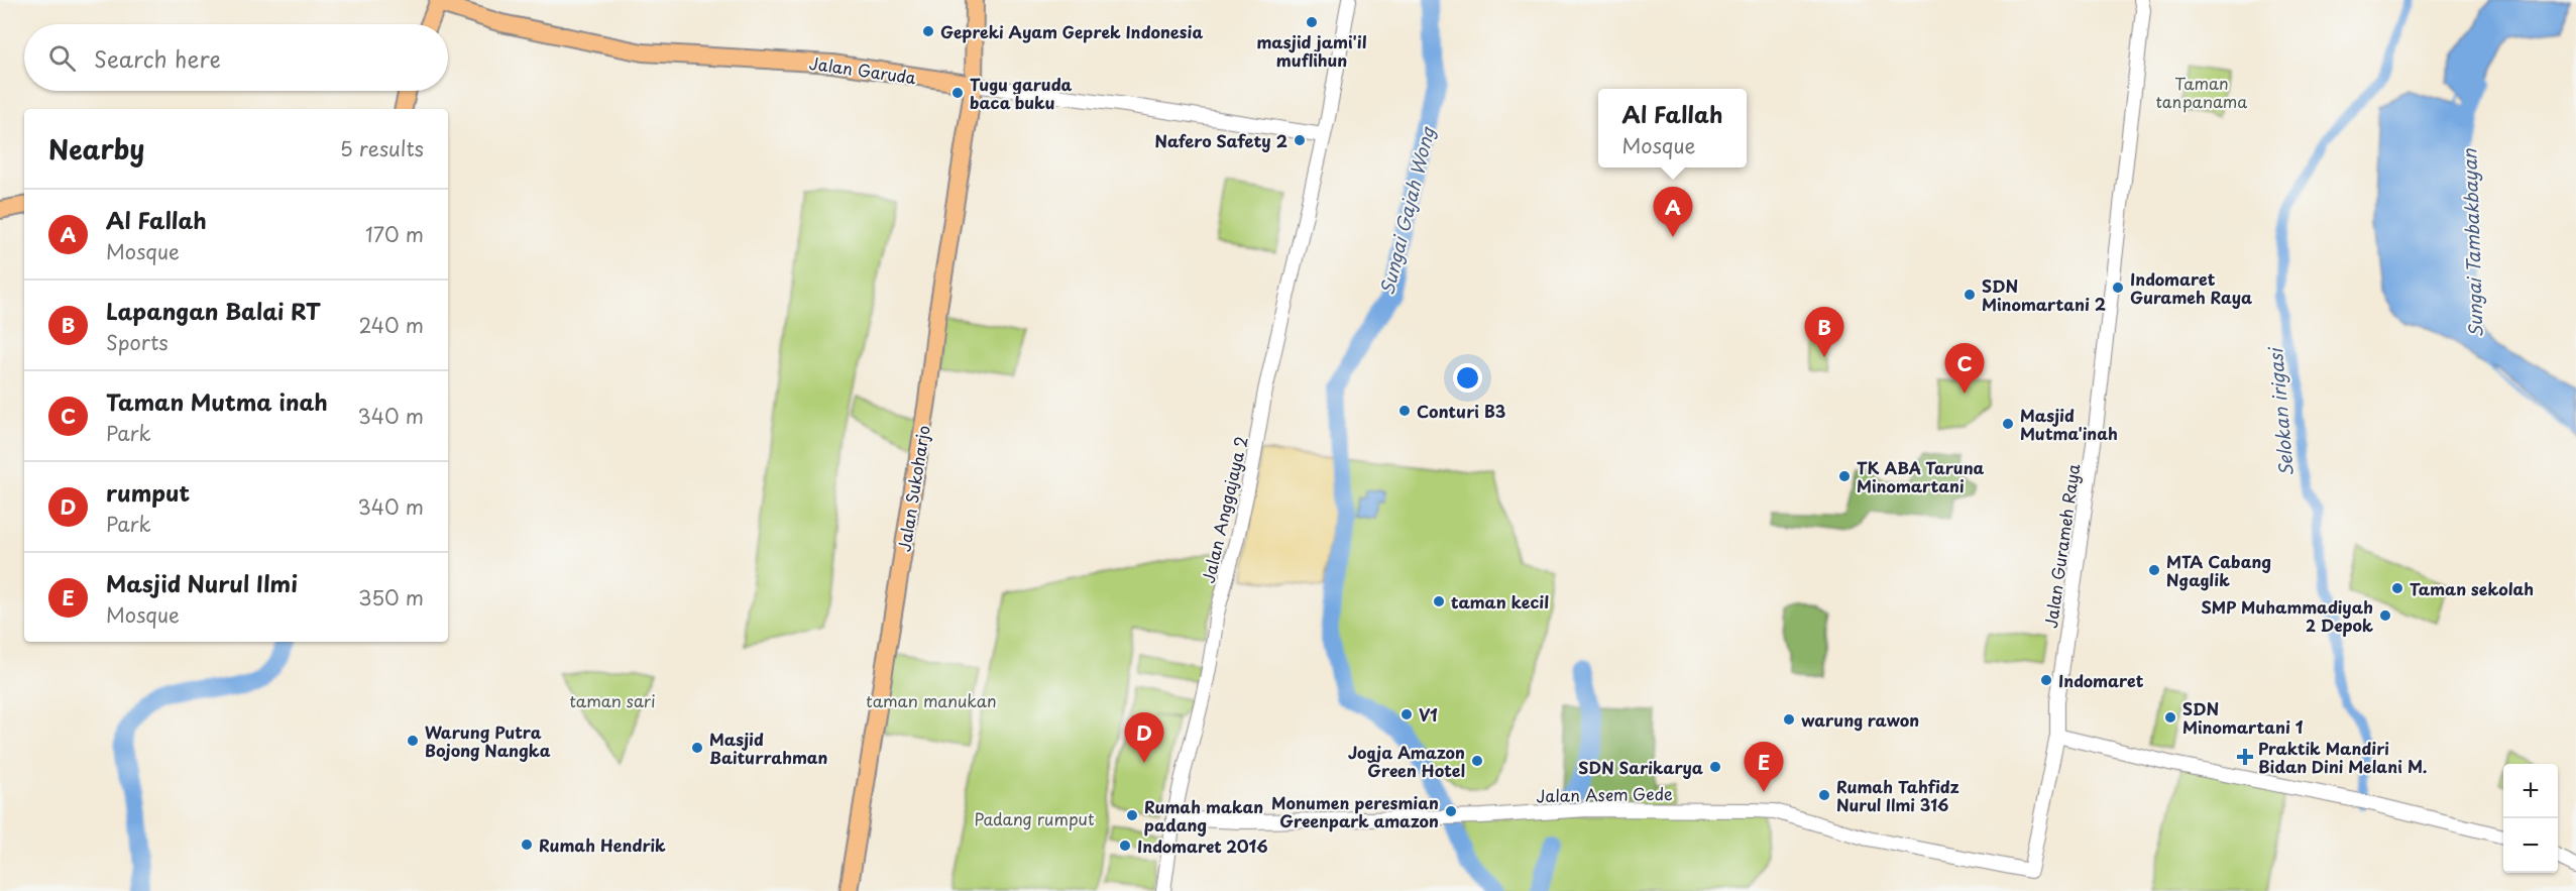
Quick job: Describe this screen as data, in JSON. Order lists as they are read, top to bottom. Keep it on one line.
{"streets":{"main road":["Jalan Garuda","Jalan Sukoharjo"],"street":["Jalan Anggajaya 2","Jalan Gurameh Raya","Jalan Asem Gede"]},"crossings":[["Jalan Garuda","Jalan Sukoharjo"],["Jalan Garuda","Jalan Anggajaya 2"],["Jalan Anggajaya 2","Jalan Asem Gede"],["Jalan Gurameh Raya","Jalan Asem Gede"]],"water":["Sungai Gajah Wong","Sungai Tambakbayan","Selokan irigasi"],"parks":["Taman tanpanama","taman sari","taman manukan","Padang rumput"],"places":{"other":["masjid jami'il muflihun","Gepreki Ayam Geprek Indonesia","Tugu garuda baca buku","Nafero Safety 2","Indomaret Gurameh Raya","SDN Minomartani 2","Conturi B3","Masjid Mutma'inah","TK ABA Taruna Minomartani","MTA Cabang Ngaglik","Taman sekolah","taman kecil","SMP Muhammadiyah 2 Depok","Indomaret","V1","SDN Minomartani 1","warung rawon","Warung Putra Bojong Nangka","Masjid Baiturrahman","Jogja Amazon Green Hotel","SDN Sarikarya","Rumah Tahfidz Nurul Ilmi 316","Monumen peresmian Greenpark amazon","Rumah makan padang","Rumah Hendrik","Indomaret 2016"],"health":["Praktik Mandiri Bidan Dini Melani M."]},"page":{"search":"Search here","popup":["Al Fallah","Mosque"],"heading":["Nearby","5 results"],"pins":["A","B","C","D","E"],"list":[{"mark":"A","name":"Al Fallah","note":"Mosque","value":"170 m"},{"mark":"B","name":"Lapangan Balai RT","note":"Sports","value":"240 m"},{"mark":"C","name":"Taman Mutma inah","note":"Park","value":"340 m"},{"mark":"D","name":"rumput","note":"Park","value":"340 m"},{"mark":"E","name":"Masjid Nurul Ilmi","note":"Mosque","value":"350 m"}],"map_buttons":["+","−"]}}
